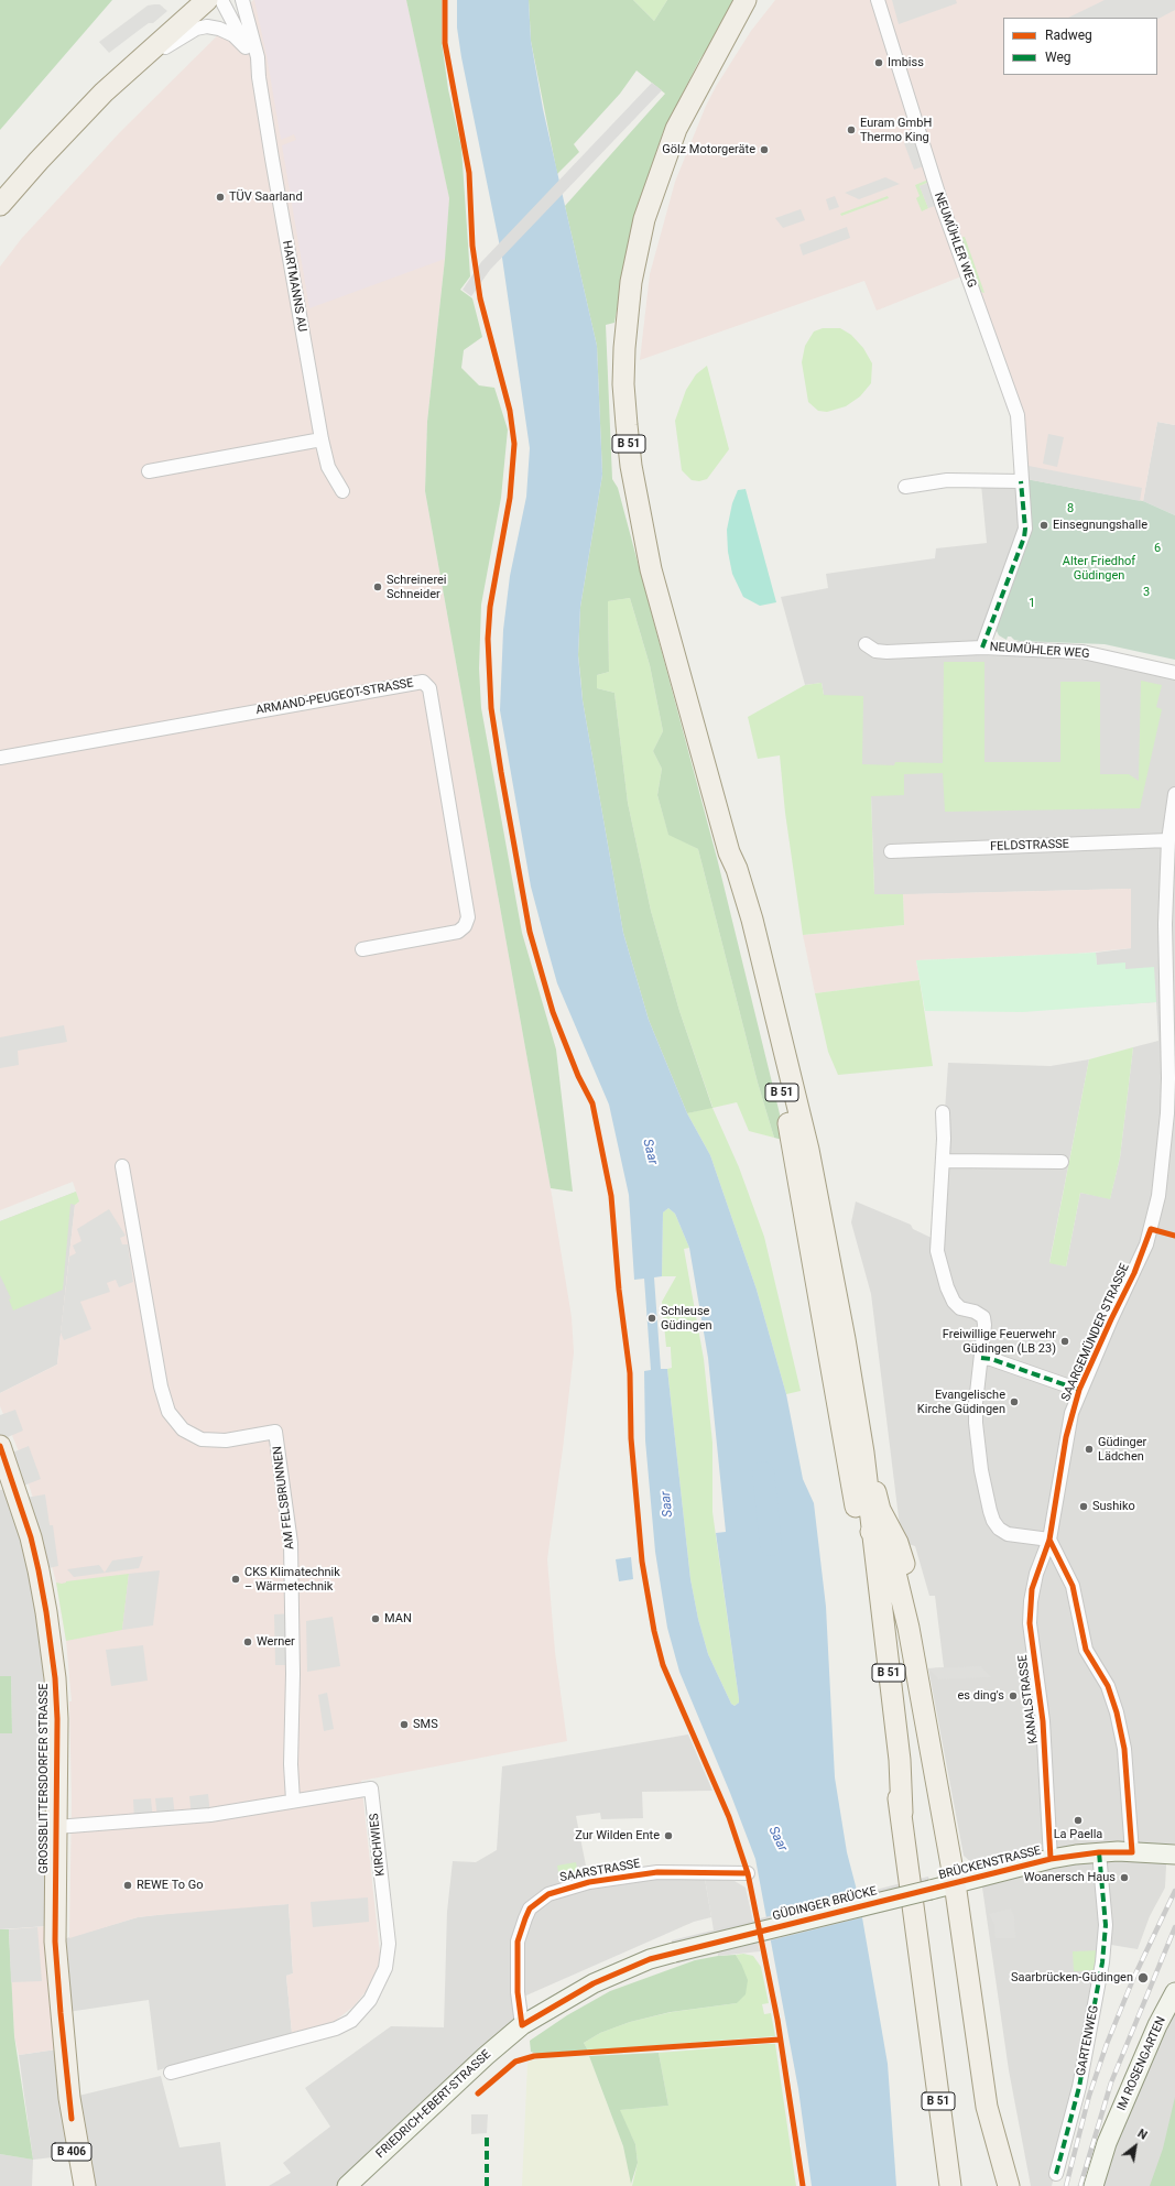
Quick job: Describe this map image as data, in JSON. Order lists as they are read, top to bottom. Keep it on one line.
{"streets":{"main road":["B 51","GROSSBLITTERSDORFER STRASSE","BRÜCKENSTRASSE","GÜDINGER BRÜCKE","IM ROSENGARTEN","FRIEDRICH-EBERT-STRASSE","B 406"],"street":["NEUMÜHLER WEG","HARTMANNS AU","ARMAND-PEUGEOT-STRASSE","FELDSTRASSE","SAARGEMÜNDER STRASSE","AM FELSBRUNNEN","KANALSTRASSE","KIRCHWIES","SAARSTRASSE","GARTENWEG"]},"crossings":[["FELDSTRASSE","SAARGEMÜNDER STRASSE"],["SAARGEMÜNDER STRASSE","KANALSTRASSE"],["AM FELSBRUNNEN","KIRCHWIES"],["KANALSTRASSE","BRÜCKENSTRASSE"],["GROSSBLITTERSDORFER STRASSE","KIRCHWIES"],["BRÜCKENSTRASSE","GÜDINGER BRÜCKE"],["BRÜCKENSTRASSE","GARTENWEG"],["SAARSTRASSE","GÜDINGER BRÜCKE"],["SAARSTRASSE","FRIEDRICH-EBERT-STRASSE"],["GÜDINGER BRÜCKE","FRIEDRICH-EBERT-STRASSE"]],"water":["Saar"],"parks":["8","6","Alter Friedhof Güdingen","3","1"],"places":["Imbiss","Euram GmbH Thermo King","Gölz Motorgeräte","TÜV Saarland","Einsegnungshalle","Schreinerei Schneider","Schleuse Güdingen","Freiwillige Feuerwehr Güdingen (LB 23)","Evangelische Kirche Güdingen","Güdinger Lädchen","Sushiko","CKS Klimatechnik – Wärmetechnik","MAN","Werner","es ding's","SMS","La Paella","Zur Wilden Ente","Woanersch Haus","REWE To Go","Saarbrücken-Güdingen"],"legend":["Radweg","Weg"],"north":"top right"}
